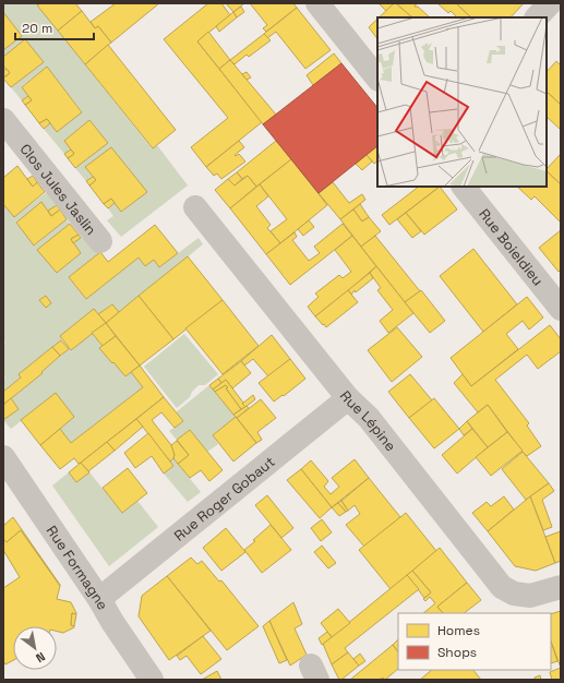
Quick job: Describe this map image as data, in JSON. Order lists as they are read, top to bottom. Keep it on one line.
{"streets":{"street":["Clos Jules Jaslin","Rue Boieldieu","Rue Lépine","Rue Roger Gobaut","Rue Formagne"]},"crossings":[["Rue Lépine","Rue Roger Gobaut"],["Rue Roger Gobaut","Rue Formagne"]],"legend":["Homes","Shops"],"scale_bar":"20 m","north":"bottom right"}
